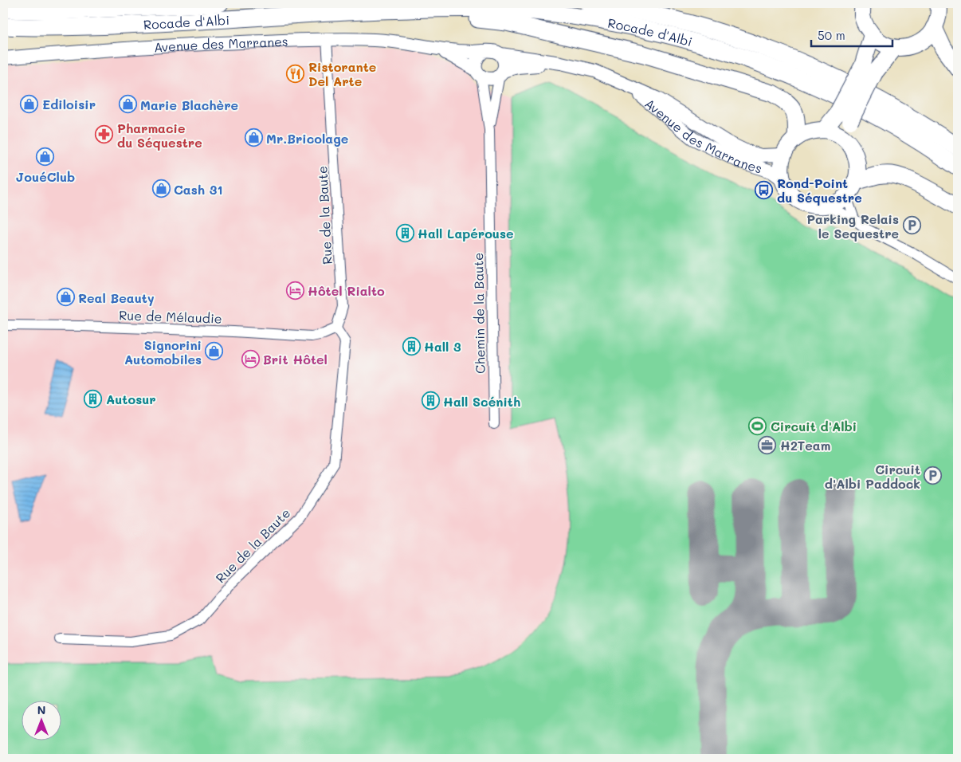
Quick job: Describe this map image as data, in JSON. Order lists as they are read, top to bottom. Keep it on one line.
{"streets":{"highway":["Rocade d'Albi"],"street":["Avenue des Marranes","Rue de la Baute","Chemin de la Baute","Rue de Mélaudie"]},"crossings":[["Avenue des Marranes","Rue de la Baute"],["Avenue des Marranes","Chemin de la Baute"],["Rue de la Baute","Rue de Mélaudie"]],"places":{"restaurant":["Ristorante Del Arte"],"shop":["Ediloisir","Marie Blachère","Mr.Bricolage","JouéClub","Cash 31","Real Beauty","Signorini Automobiles"],"pharmacy":["Pharmacie du Séquestre"],"bus stop":["Rond-Point du Séquestre"],"parking":["Parking Relais le Sequestre","Circuit d'Albi Paddock"],"building":["Hall Lapérouse","Hall 3","Autosur","Hall Scénith"],"hotel":["Hôtel Rialto","Brit Hôtel"],"sports":["Circuit d'Albi"],"office":["H2Team"]},"scale_bar":"50 m","north":"top"}
